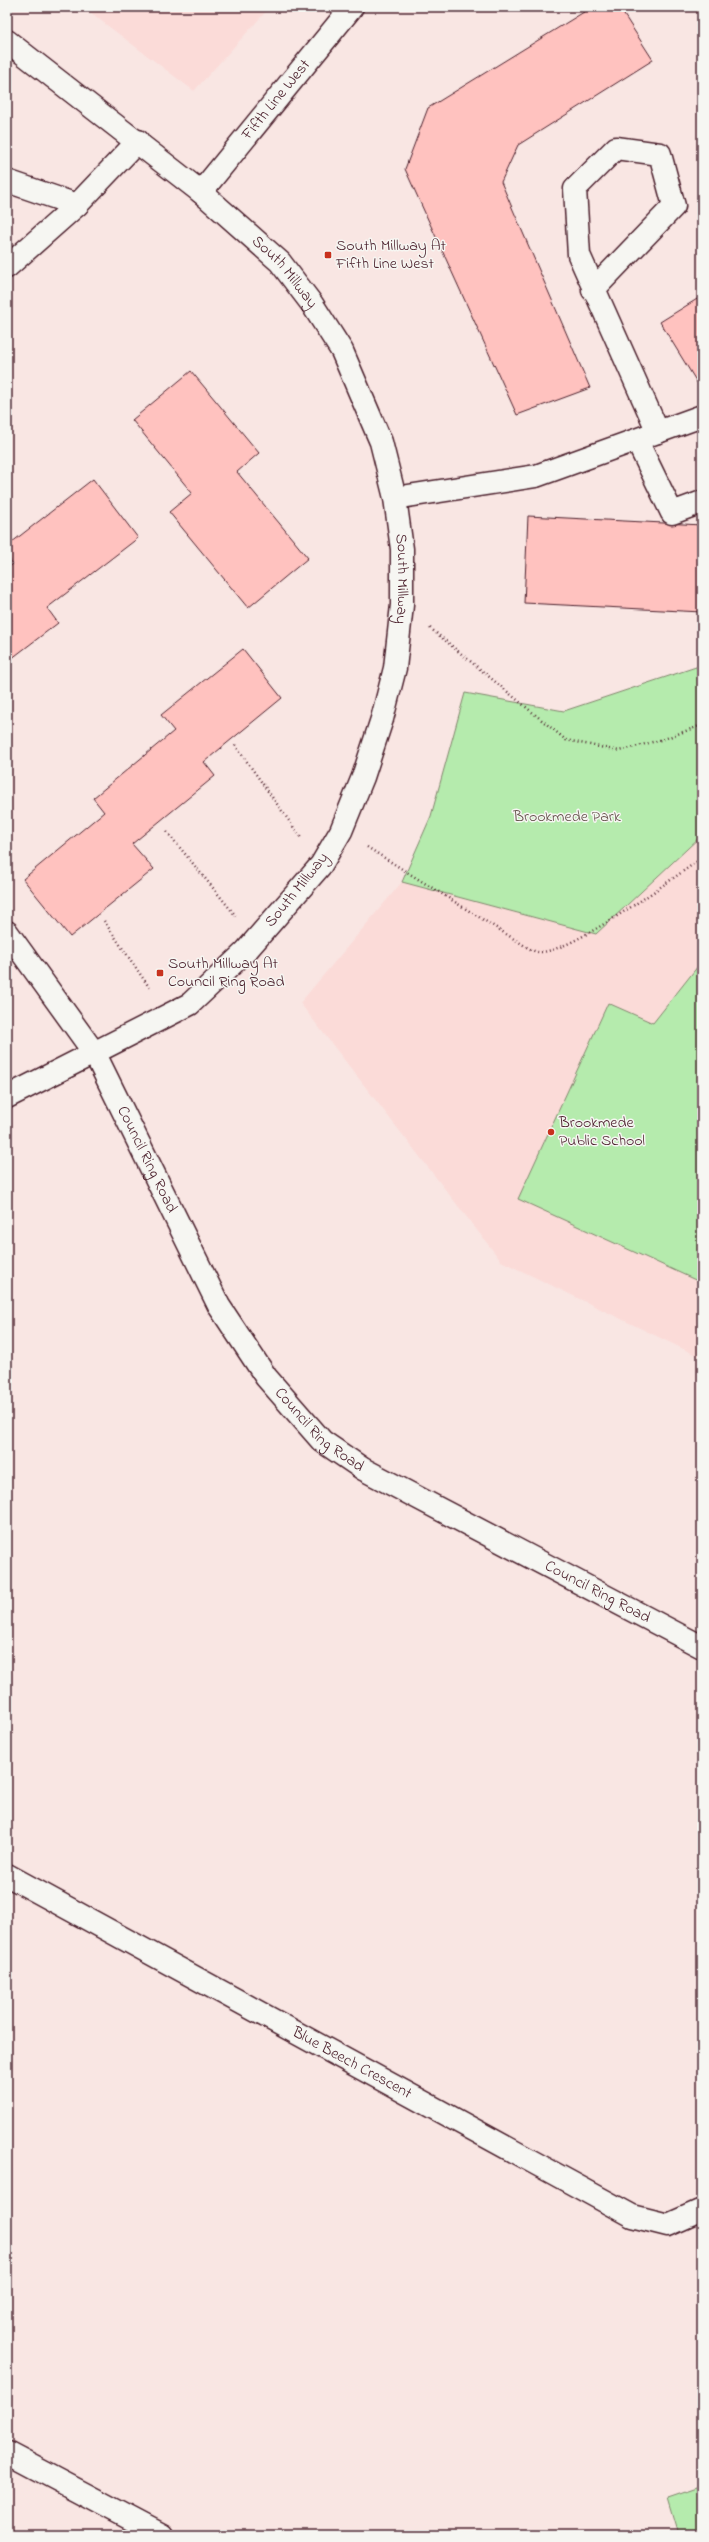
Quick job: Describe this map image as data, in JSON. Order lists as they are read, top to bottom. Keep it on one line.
{"streets":{"street":["Fifth Line West","South Millway","Council Ring Road","Blue Beech Crescent"]},"crossings":[["Fifth Line West","South Millway"],["South Millway","Council Ring Road"]],"parks":["Brookmede Park"],"places":{"transit":["South Millway At Fifth Line West","South Millway At Council Ring Road"],"other":["Brookmede Public School"]}}
